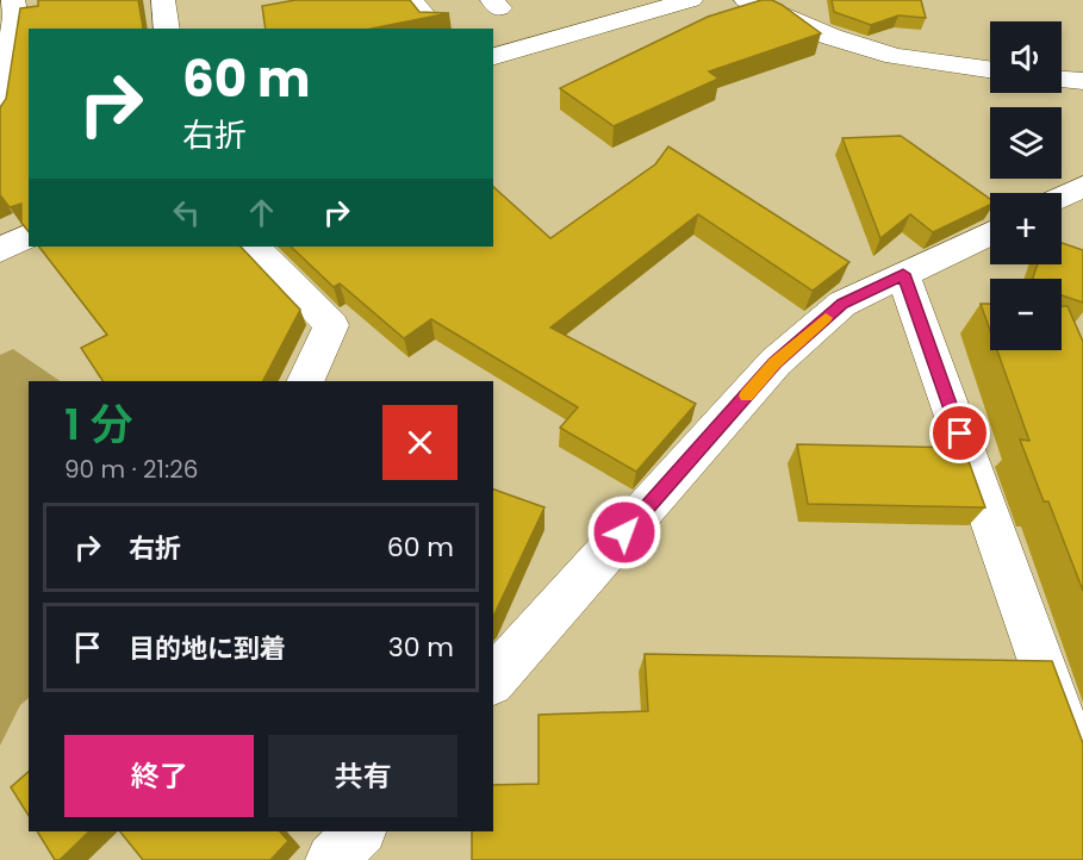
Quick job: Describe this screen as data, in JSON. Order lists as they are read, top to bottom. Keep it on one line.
{"page":{"map_buttons":["+","−"],"turn":["60 m","右折"],"heading":["1 分","90 m · 21:26"],"list":[{"name":"右折","value":"60 m"},{"name":"目的地に到着","value":"30 m"}],"buttons":["終了","共有"]}}
